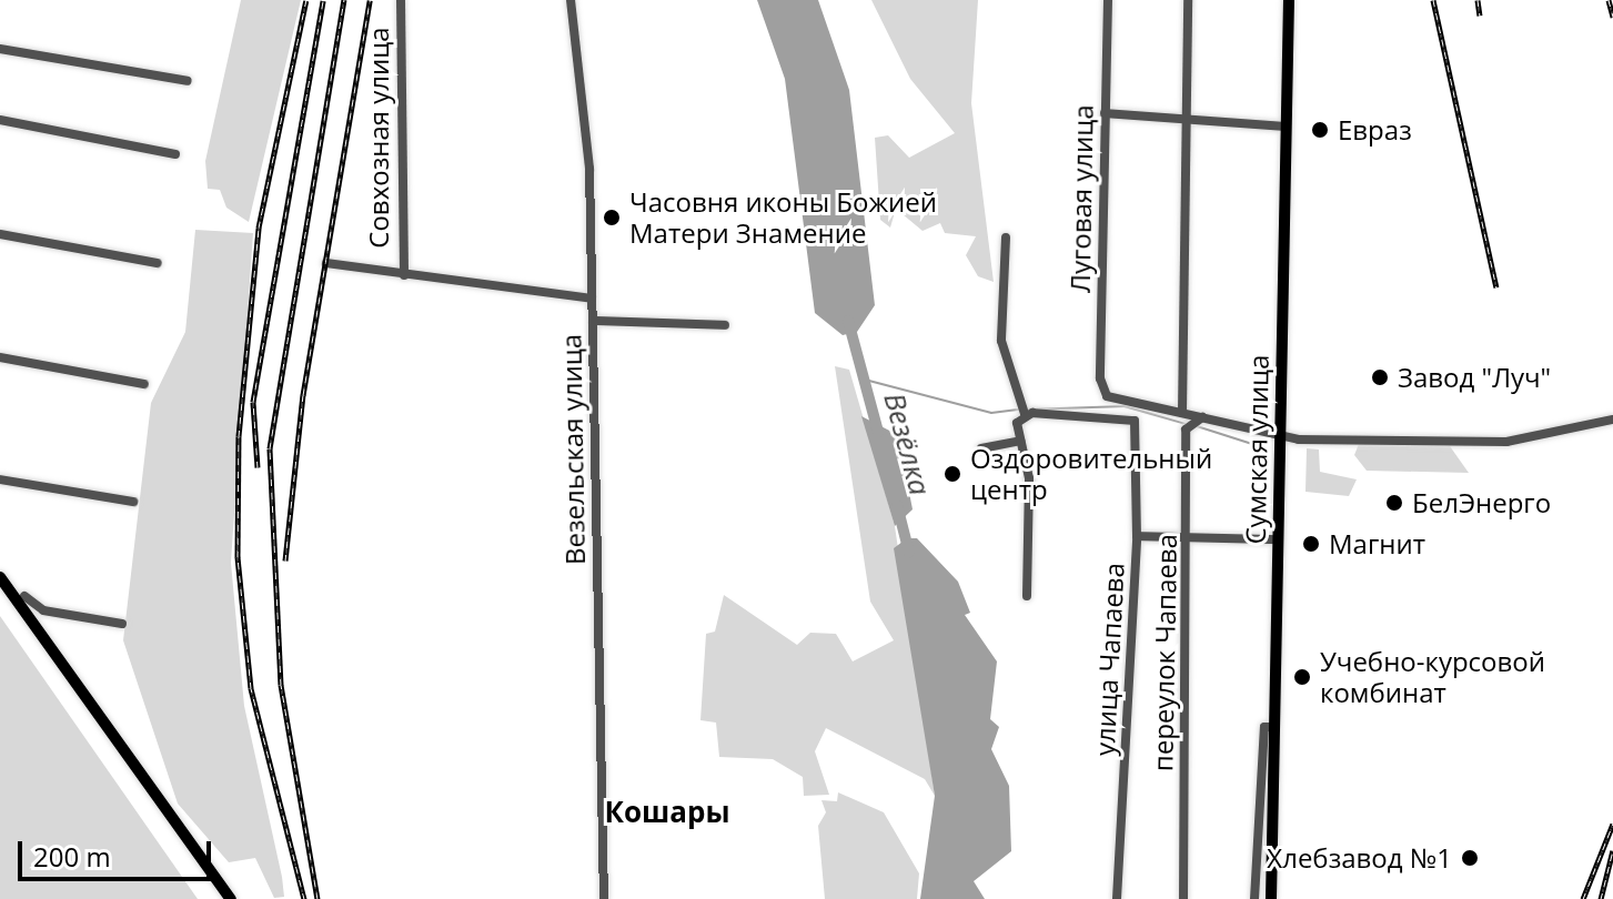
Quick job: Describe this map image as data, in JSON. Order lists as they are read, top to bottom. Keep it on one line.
{"streets":{"main road":["Сумская улица"],"street":["Совхозная улица","Луговая улица","Везельская улица","переулок Чапаева","улица Чапаева"]},"districts":["Кошары"],"water":["Везёлка"],"places":["Евраз","Часовня иконы Божией Матери Знамение","Завод \"Луч\"","Оздоровительный центр","БелЭнерго","Магнит","Учебно-курсовой комбинат","Хлебзавод №1"],"scale_bar":"200 m"}
